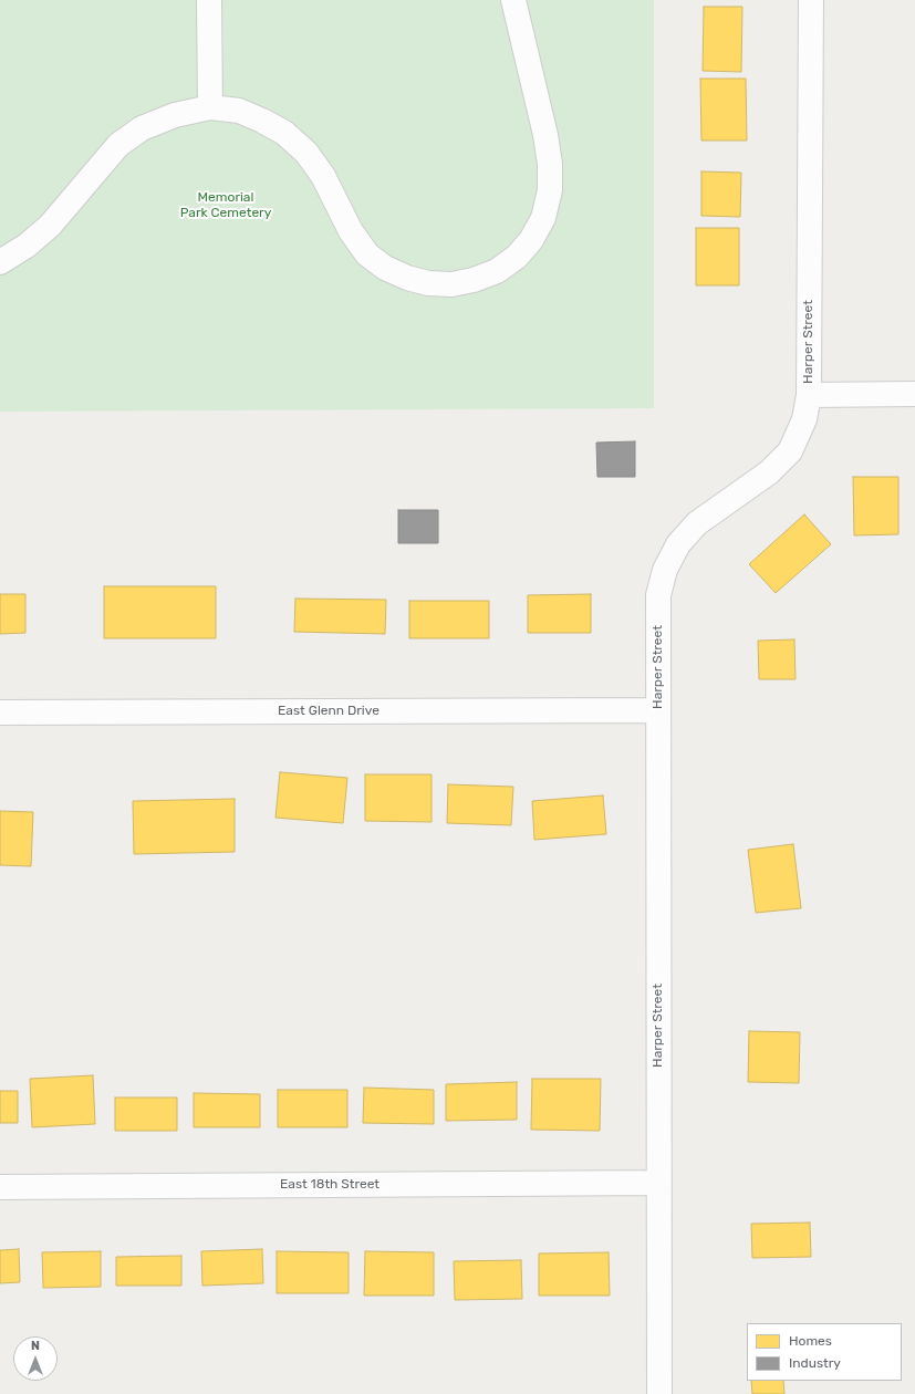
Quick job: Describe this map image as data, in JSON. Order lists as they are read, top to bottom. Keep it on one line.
{"streets":{"street":["Harper Street","East Glenn Drive","East 18th Street"]},"crossings":[["Harper Street","East Glenn Drive"],["Harper Street","East 18th Street"]],"parks":["Memorial Park Cemetery"],"legend":["Homes","Industry"],"north":"top"}
